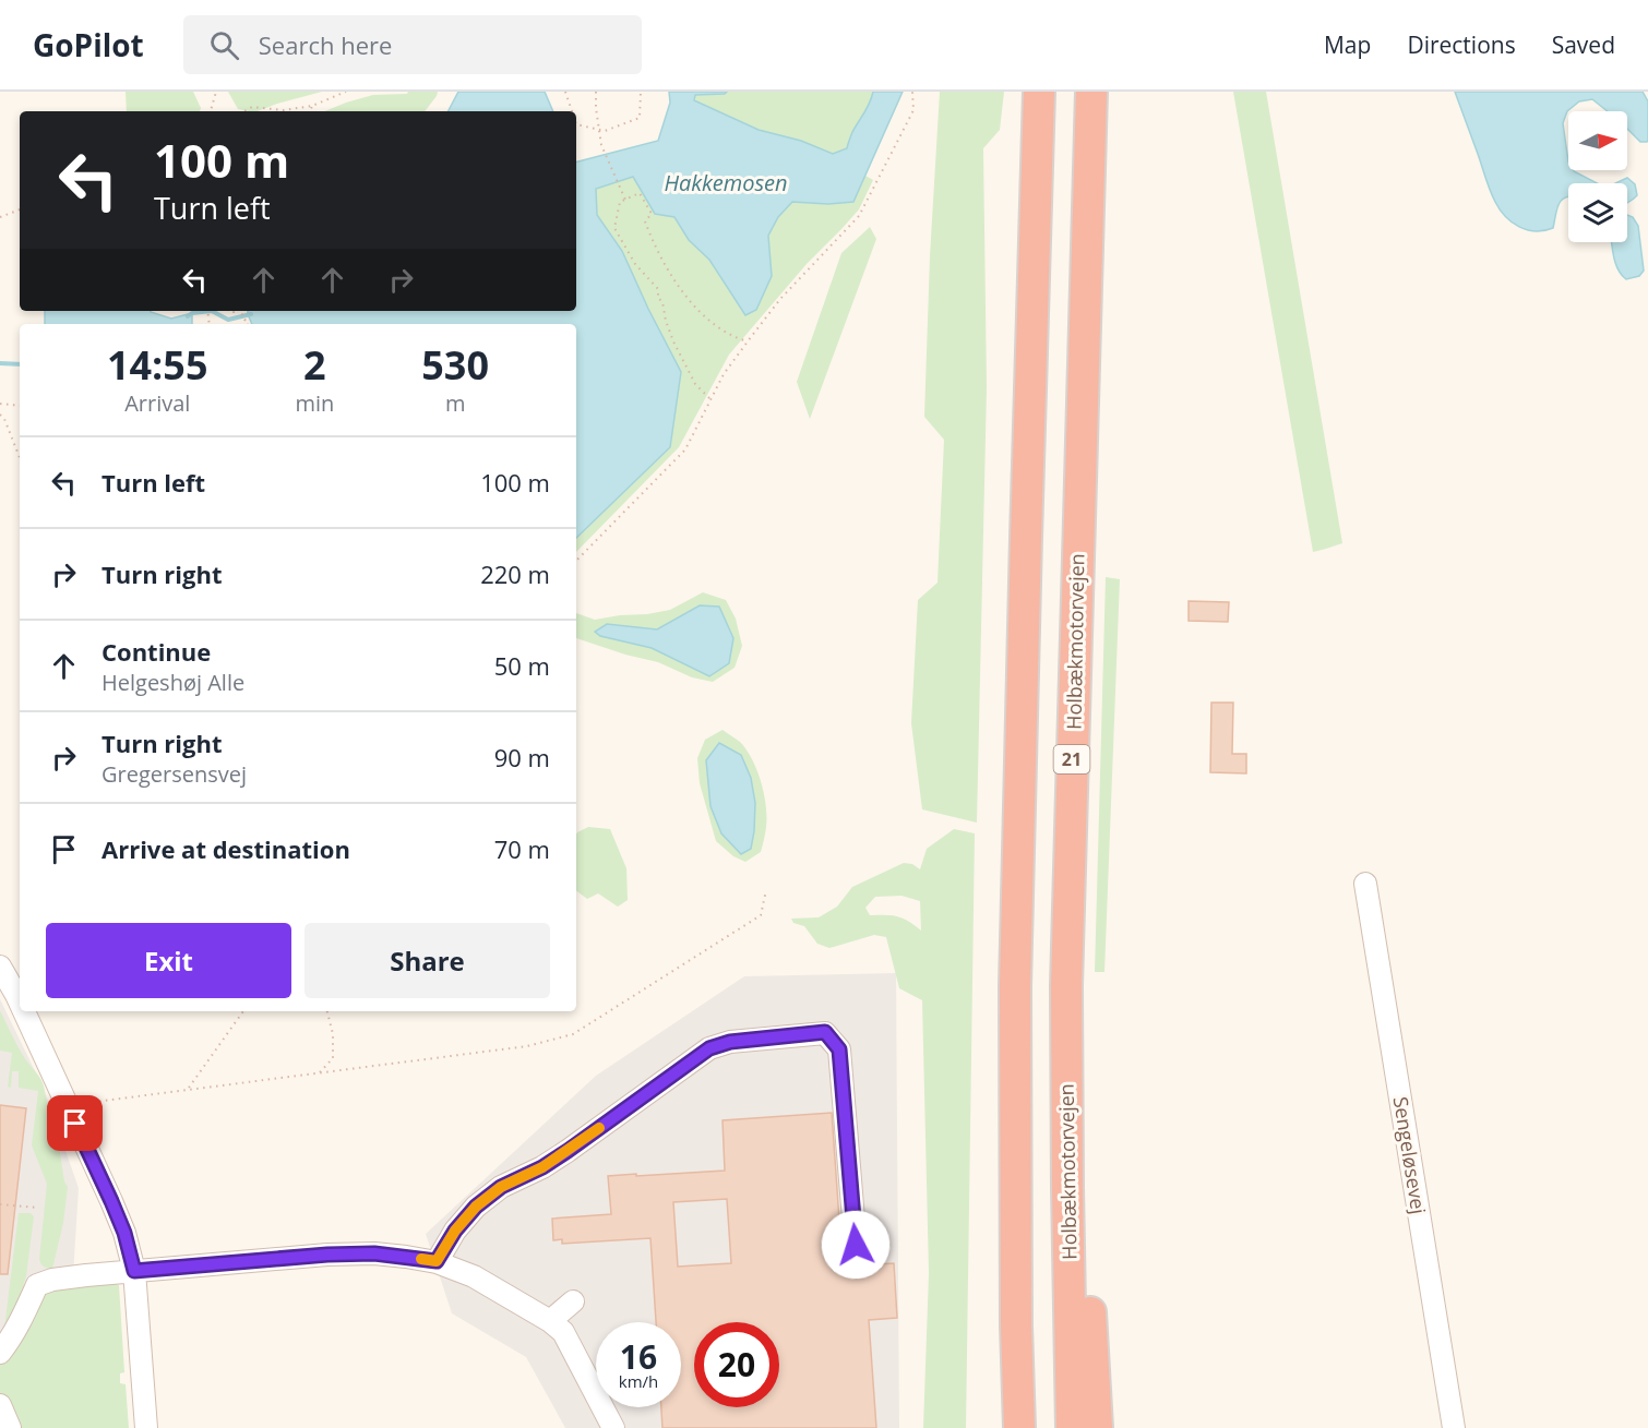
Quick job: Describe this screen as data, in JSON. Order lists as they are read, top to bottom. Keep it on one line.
{"streets":{"highway":["Holbækmotorvejen","21"],"street":["Sengeløsevej"]},"water":["Hakkemosen"],"north":"right","page":{"header":"GoPilot","search":"Search here","nav":["Map","Directions","Saved"],"turn":["100 m","Turn left"],"eta":["14:55","Arrival","2","min","530","m"],"list":[{"name":"Turn left","value":"100 m"},{"name":"Turn right","value":"220 m"},{"name":"Continue","note":"Helgeshøj Alle","value":"50 m"},{"name":"Turn right","note":"Gregersensvej","value":"90 m"},{"name":"Arrive at destination","value":"70 m"}],"buttons":["Exit","Share"],"speed":"16 km/h","limit":"20"}}
